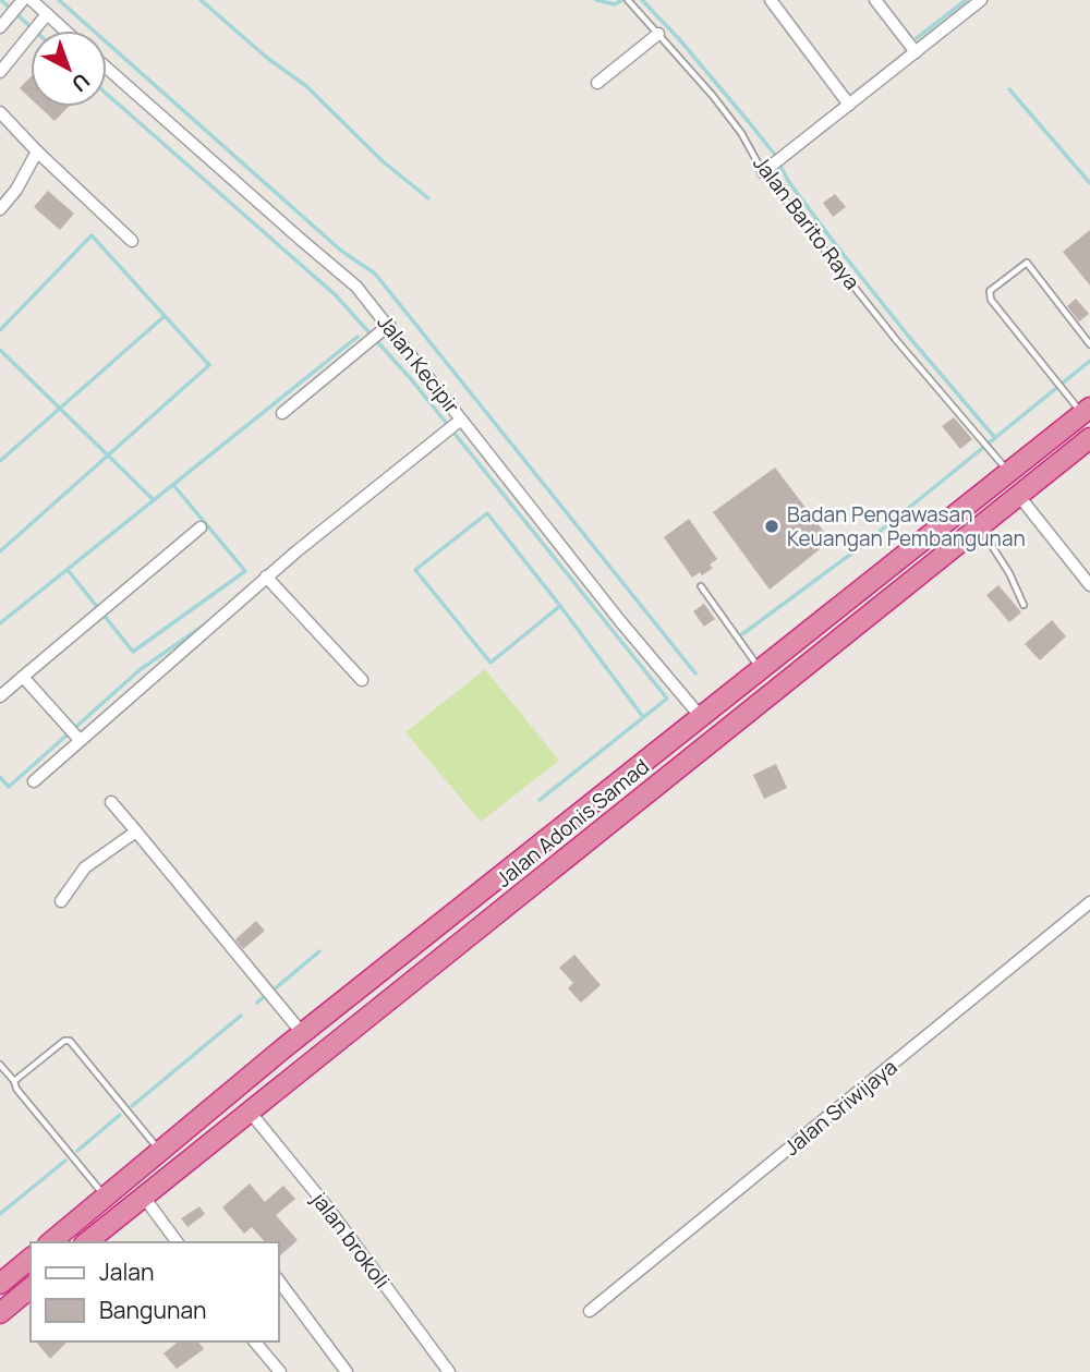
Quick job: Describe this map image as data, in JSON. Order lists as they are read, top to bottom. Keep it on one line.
{"streets":{"highway":["Jalan Adonis Samad"],"street":["Jalan Kecipir","Jalan Sriwijaya","jalan brokoli"],"lane":["Jalan Barito Raya"]},"crossings":[["Jalan Adonis Samad","jalan brokoli"]],"places":["Badan Pengawasan Keuangan Pembangunan"],"legend":["Jalan","Bangunan"],"north":"bottom right"}
